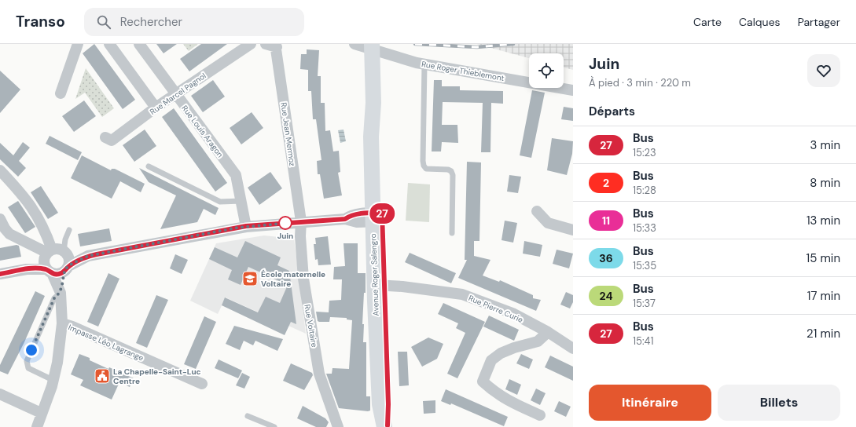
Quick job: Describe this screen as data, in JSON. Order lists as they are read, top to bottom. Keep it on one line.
{"streets":{"main road":["Avenue Roger Salengro"],"street":["Rue Roger Thieblemont","Rue Marcel Pagnol","Rue Louis Aragon","Rue Jean Mermoz","Rue Pierre Curie","Rue Voltaire","Impasse Léo Lagrange"]},"crossings":[["Rue Marcel Pagnol","Rue Louis Aragon"],["Rue Jean Mermoz","Rue Voltaire"],["Avenue Roger Salengro","Rue Pierre Curie"]],"places":{"other":["Juin"],"school or university":["École maternelle Voltaire"],"public building":["La Chapelle-Saint-Luc Centre"]},"lines":["bus line 27"],"page":{"header":"Transo","search":"Rechercher","nav":["Carte","Calques","Partager"],"on_map":"27","heading":[["Juin","À pied · 3 min · 220 m"],"Départs"],"list":[{"mark":"27","name":"Bus","note":"15:23","value":"3 min"},{"mark":"2","name":"Bus","note":"15:28","value":"8 min"},{"mark":"11","name":"Bus","note":"15:33","value":"13 min"},{"mark":"36","name":"Bus","note":"15:35","value":"15 min"},{"mark":"24","name":"Bus","note":"15:37","value":"17 min"},{"mark":"27","name":"Bus","note":"15:41","value":"21 min"}],"buttons":["Itinéraire","Billets"]}}
